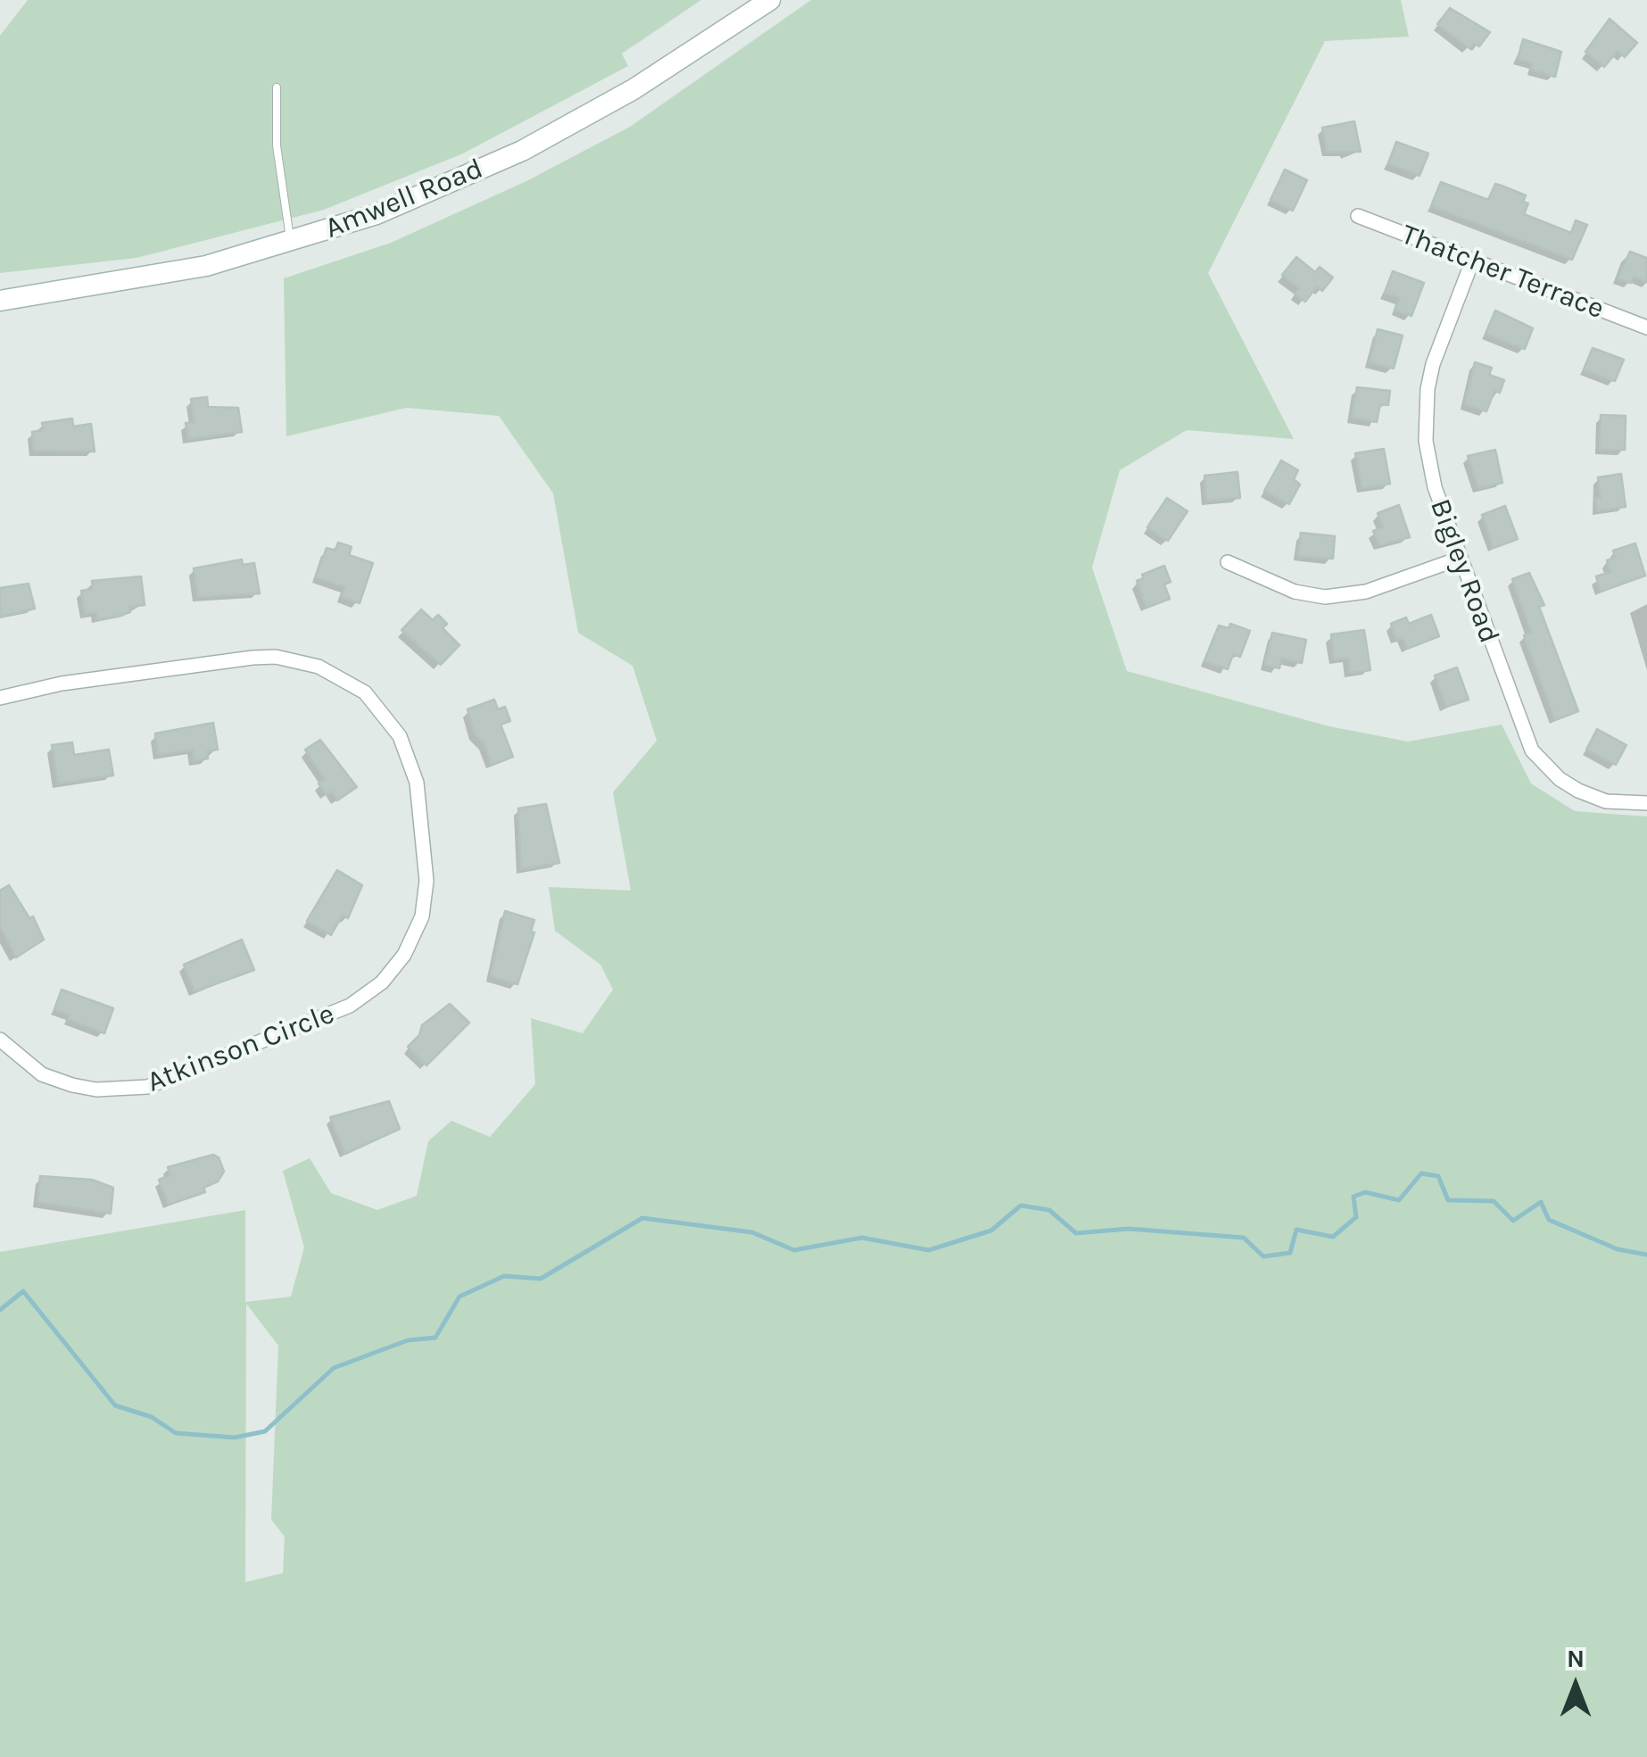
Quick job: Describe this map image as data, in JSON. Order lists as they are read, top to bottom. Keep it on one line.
{"streets":{"main road":["Amwell Road"],"street":["Thatcher Terrace","Bigley Road","Atkinson Circle"]},"crossings":[["Thatcher Terrace","Bigley Road"]],"north":"top"}
